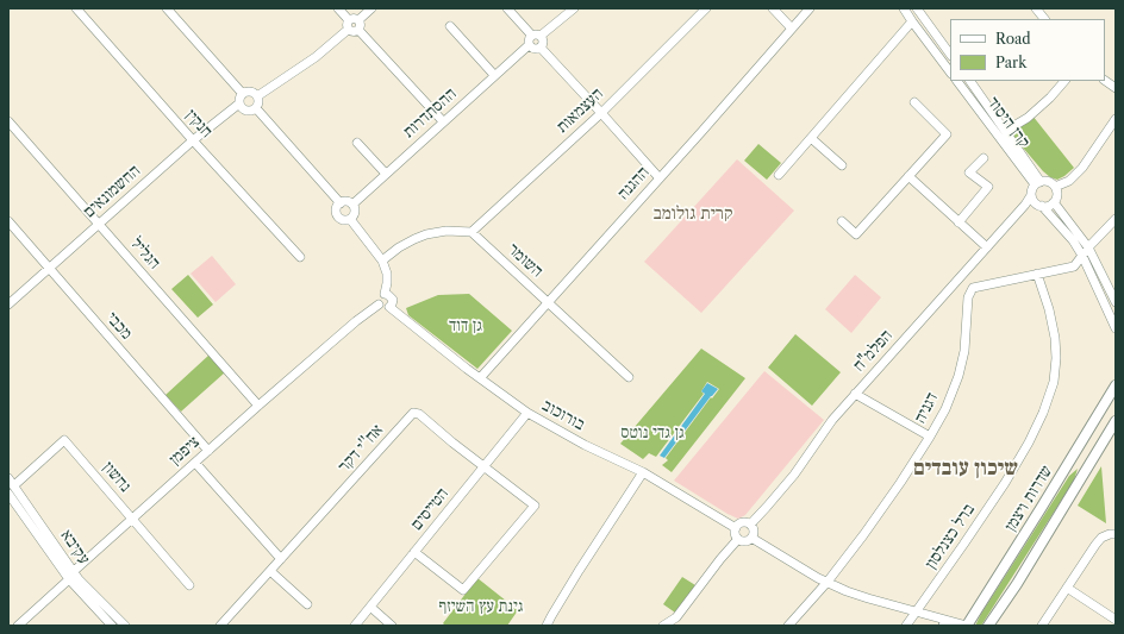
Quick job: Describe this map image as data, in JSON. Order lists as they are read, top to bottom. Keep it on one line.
{"streets":{"main road":["שדרות ויצמן"],"street":["העצמאות","ההסתדרות","קרן היסוד","חנקין","ההגנה","החשמונאים","הגליל","השומר","מכבי","הפלמ\"ח","דגניה","בורוכוב","אח''י דקר","ציפמן","נחשון","הטייסים","ברל כצנלסון","עקיבא"]},"crossings":[["העצמאות","השומר"],["קרן היסוד","הפלמ\"ח"],["חנקין","החשמונאים"],["ההגנה","השומר"],["ההגנה","בורוכוב"],["החשמונאים","הגליל"],["החשמונאים","מכבי"],["הגליל","ציפמן"],["מכבי","ציפמן"],["הפלמ\"ח","בורוכוב"],["דגניה","ברל כצנלסון"],["בורוכוב","ציפמן"],["בורוכוב","הטייסים"],["אח''י דקר","הטייסים"],["ציפמן","נחשון"],["ציפמן","עקיבא"],["נחשון","עקיבא"]],"districts":["קרית גולומב","שיכון עובדים"],"parks":["גן דוד","גן גדי נוטס","גינת עץ השיזף"],"legend":["Road","Park"]}
